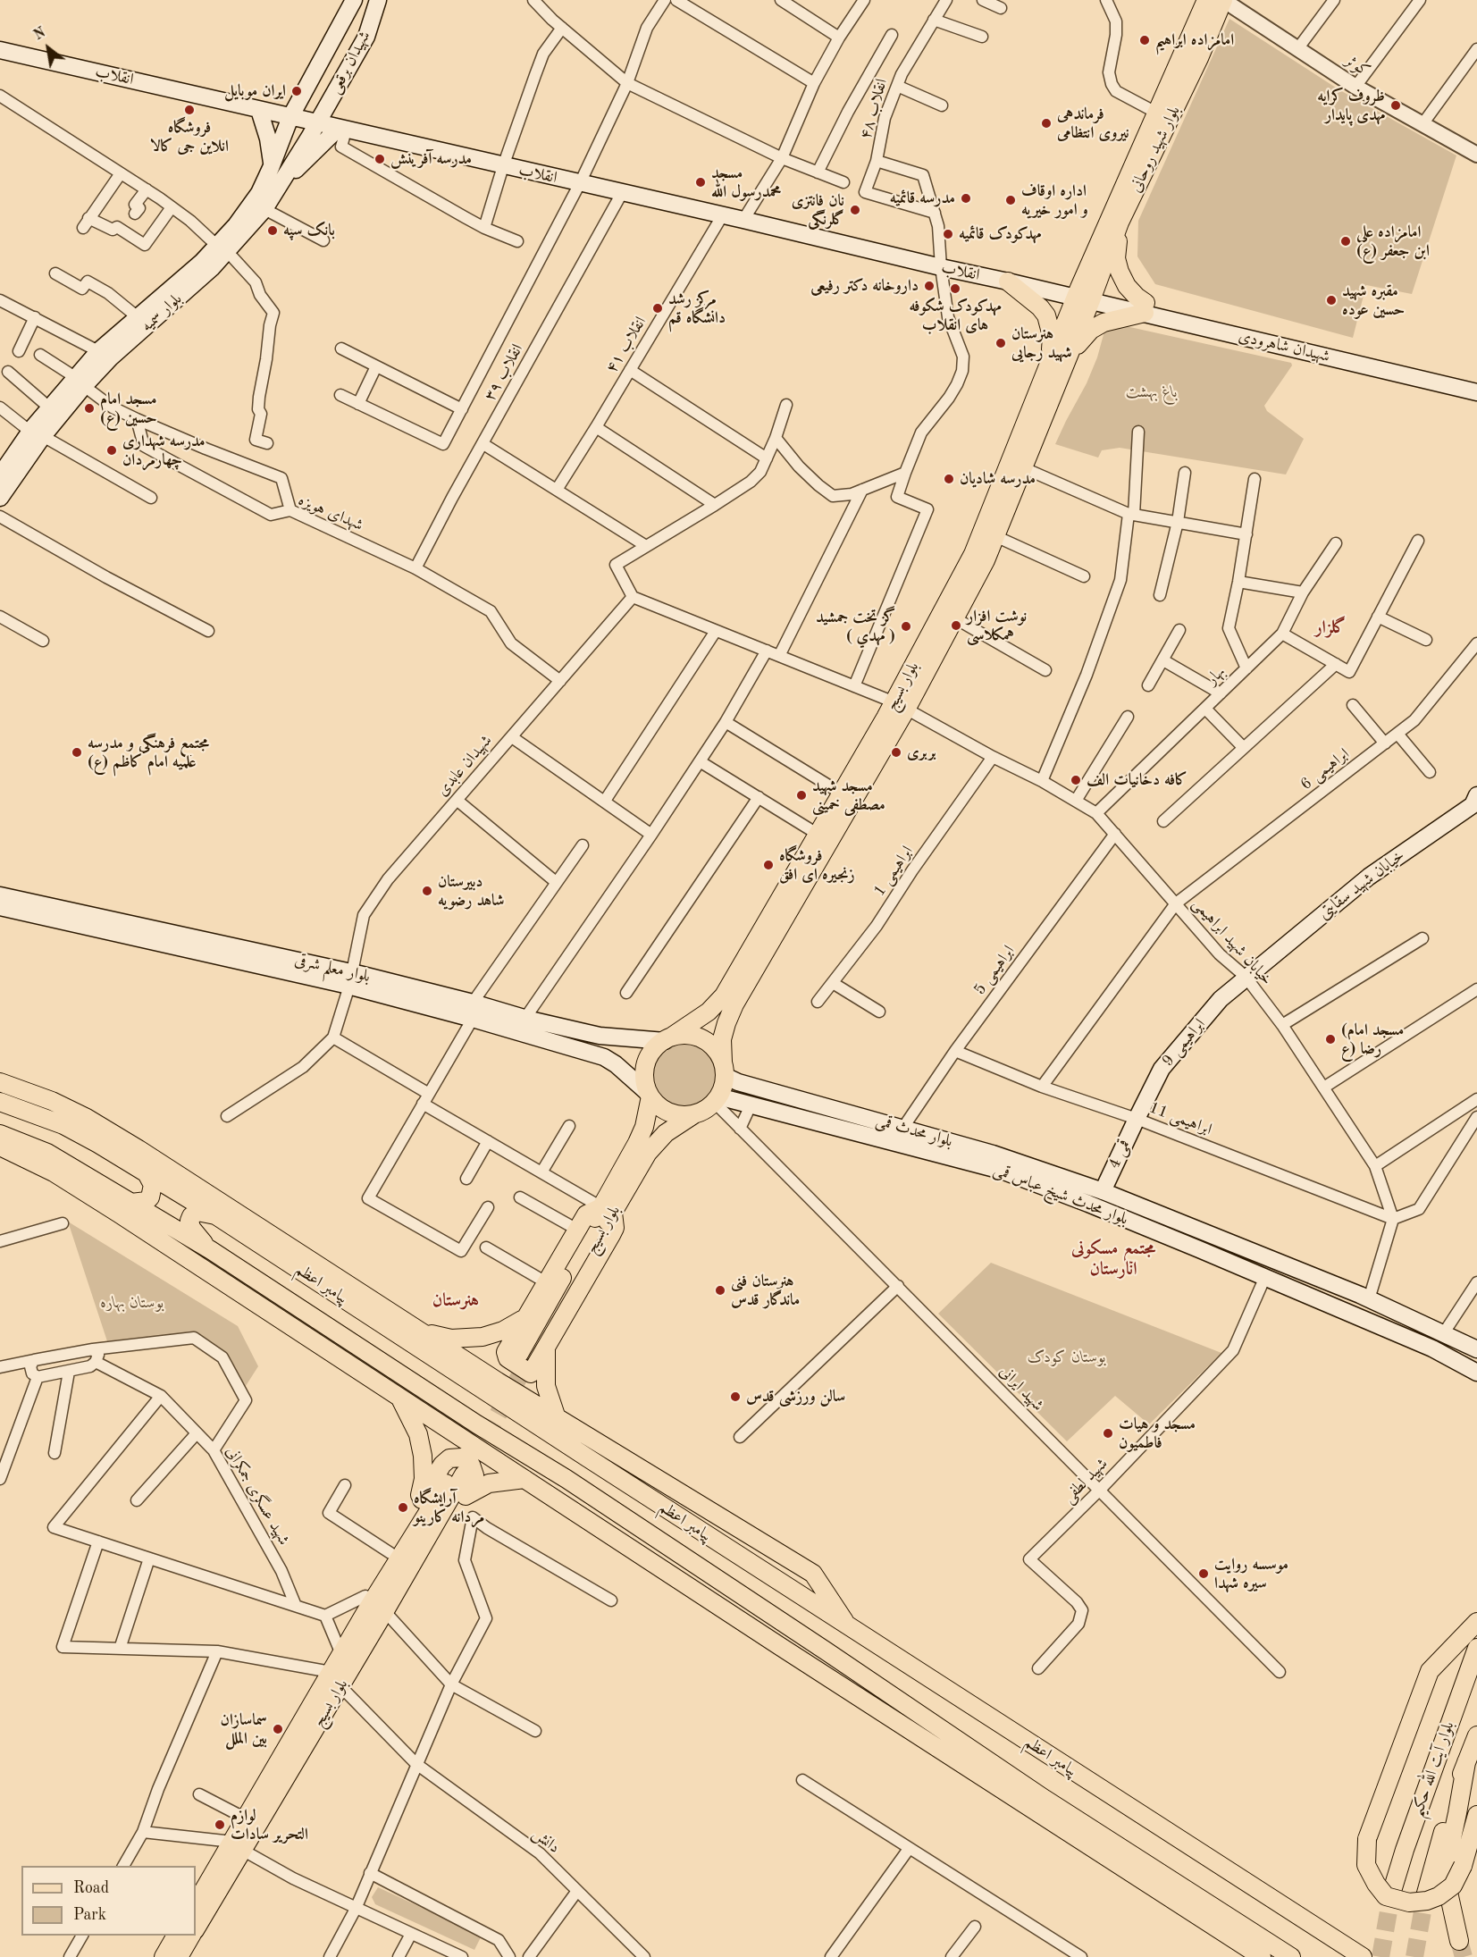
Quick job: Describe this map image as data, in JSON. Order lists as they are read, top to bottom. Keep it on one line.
{"streets":{"main road":["شهیدان برقعی","انقلاب","بلوار شهید روحانی","بلوار سمیه","شهیدان شاهرودی","بلوار بسیج","خیابان شهید سقایتی","بلوار معلم شرقی","ابراهیمی 9","بلوار محدث قمی","قمی 4","بلوار محدث شیخ عباس قمی","پیامبر اعظم","بلوار آیت الله حکیم"],"street":["کوثر","انقلاب ۴۸","انقلاب ۴۱","انقلاب ۳۹","شهدای هویزه","بهار","شهیدان عابدی","ابراهیمی 6","ابراهیمی 1","خیابان شهید ابراهیمی","ابراهیمی 5","ابراهیمی 11","شهید ایرانی","شهید لطفی","شهید عسگری جمکرانی","دانش"]},"crossings":[["شهیدان برقعی","انقلاب"],["شهیدان برقعی","بلوار سمیه"],["کوثر","بلوار شهید روحانی"],["انقلاب","انقلاب ۴۸"],["انقلاب","بلوار شهید روحانی"],["انقلاب","بلوار سمیه"],["انقلاب","انقلاب ۴۱"],["انقلاب","شهیدان شاهرودی"],["انقلاب","انقلاب ۳۹"],["انقلاب","بلوار بسیج"],["انقلاب ۴۸","خیابان شهید ابراهیمی"],["بلوار شهید روحانی","شهیدان شاهرودی"],["بلوار شهید روحانی","بلوار بسیج"],["شهیدان شاهرودی","بلوار بسیج"],["انقلاب ۳۹","شهدای هویزه"],["شهدای هویزه","شهیدان عابدی"],["بهار","خیابان شهید ابراهیمی"],["بلوار بسیج","خیابان شهید ابراهیمی"],["بلوار بسیج","بلوار معلم شرقی"],["بلوار بسیج","بلوار محدث قمی"],["بلوار بسیج","بلوار محدث شیخ عباس قمی"],["بلوار بسیج","شهید ایرانی"],["بلوار بسیج","دانش"],["شهیدان عابدی","خیابان شهید ابراهیمی"],["شهیدان عابدی","بلوار معلم شرقی"],["ابراهیمی 6","خیابان شهید ابراهیمی"],["ابراهیمی 6","ابراهیمی 11"],["ابراهیمی 1","خیابان شهید ابراهیمی"],["خیابان شهید سقایتی","خیابان شهید ابراهیمی"],["خیابان شهید سقایتی","ابراهیمی 9"],["خیابان شهید ابراهیمی","ابراهیمی 5"],["خیابان شهید ابراهیمی","ابراهیمی 9"],["خیابان شهید ابراهیمی","ابراهیمی 11"],["بلوار معلم شرقی","بلوار محدث قمی"],["بلوار معلم شرقی","بلوار محدث شیخ عباس قمی"],["بلوار معلم شرقی","شهید ایرانی"],["ابراهیمی 5","ابراهیمی 11"],["ابراهیمی 5","بلوار محدث قمی"],["ابراهیمی 9","ابراهیمی 11"],["ابراهیمی 9","قمی 4"],["ابراهیمی 11","قمی 4"],["بلوار محدث قمی","قمی 4"],["بلوار محدث قمی","بلوار محدث شیخ عباس قمی"],["بلوار محدث قمی","شهید ایرانی"],["قمی 4","بلوار محدث شیخ عباس قمی"],["بلوار محدث شیخ عباس قمی","شهید ایرانی"],["بلوار محدث شیخ عباس قمی","شهید لطفی"],["شهید ایرانی","شهید لطفی"]],"districts":["گلزار","مجتمع مسکونی انارستان","هنرستان"],"parks":["باغ بهشت","بوستان بهاره","بوستان کودک"],"places":["امامزاده ابراهیم","ایران موبایل","ظروف کرایه مهدی پایدار","فروشگاه انلاین جی کالا","فرماندهی نیروی انتظامی","مدرسه آفرینش","مسجد محمدرسول الله","مدرسه قائمیه","اداره اوقاف و امور خیریه","نان فانتزی گلرنگی","بانک سپه","مهدکودک قائمیه","امامزاده علی‌ ابن جعفر (ع)","داروخانه دکتر رفیعی","مهدکودک شکوفه های انقلاب","مقبره شهید حسین عوده","مرکز رشد دانشگاه قم","هنرستان شهید رجایی","مسجد امام حسین (ع)","مدرسه شهداری چهارمردان","مدرسه شادیان","نوشت افزار همکلاسی","گز تخت جمشيد ( مهدي )","مجتمع فرهنگی و مدرسه علمیه امام کاظم (ع)","بربری","کافه دخانیات الف","مسجد شهید مصطفی خمینی","فروشگاه زنجیره ای افق","دبیرستان شاهد رضویه","(مسجد امام رضا (ع","هنرستان فنی ماندگار قدس","سالن ورزشی قدس","مسجد و هیات فاطمیون","آرایشگاه مردانه کارینو","موسسه روایت سیره شهدا","سماسازان بین الملل","لوازم التحریر سادات"],"legend":["Road","Park"],"north":"top left"}
